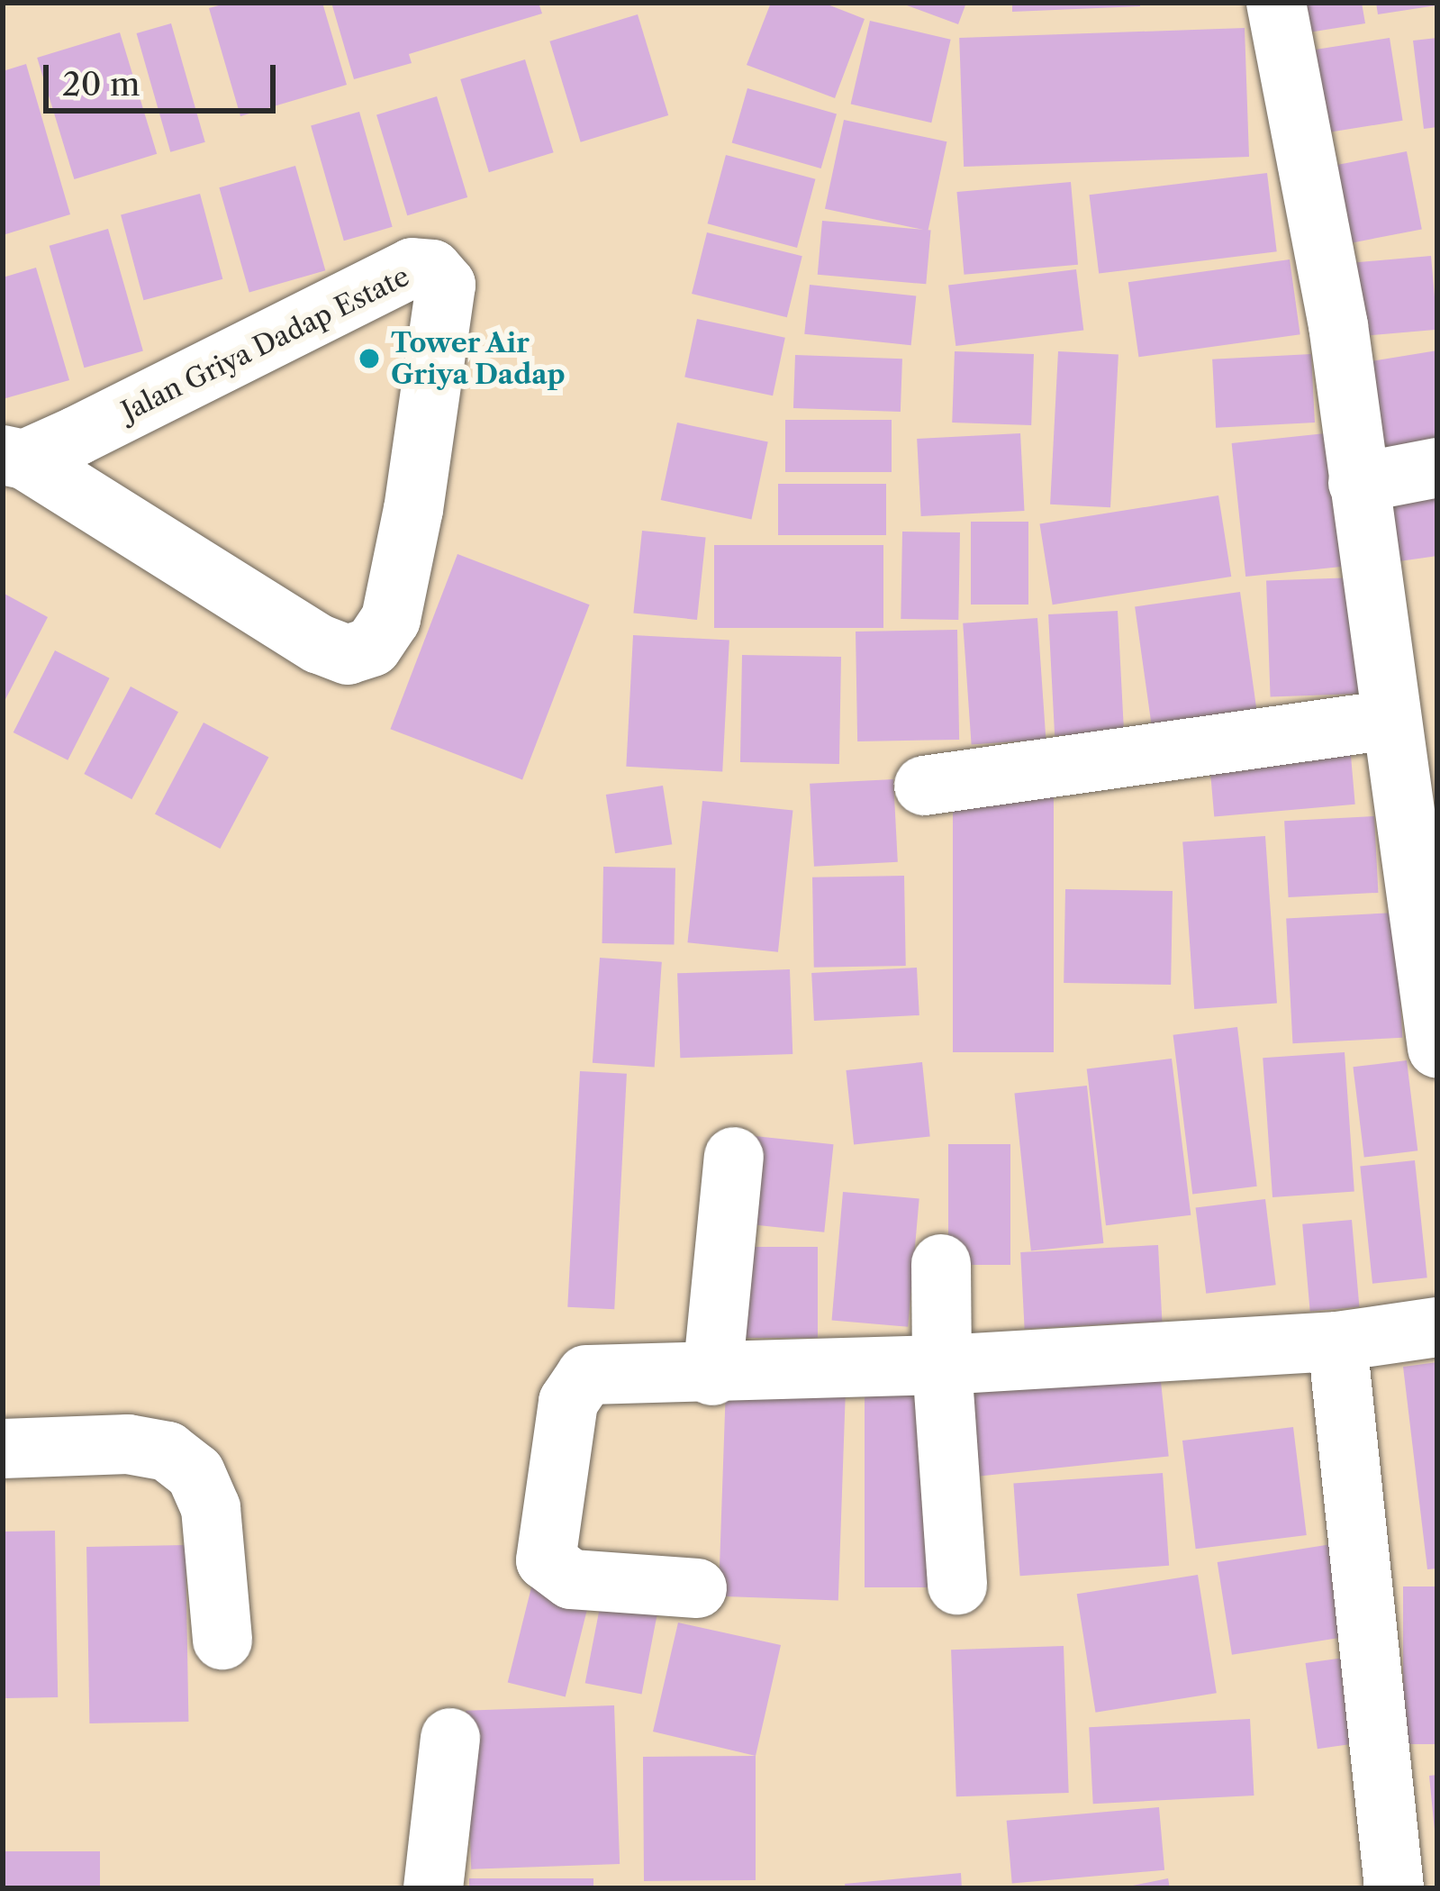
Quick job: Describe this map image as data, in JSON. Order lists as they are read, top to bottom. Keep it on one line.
{"streets":{"street":["Jalan Griya Dadap Estate"]},"places":["Tower Air Griya Dadap"],"scale_bar":"20 m"}
